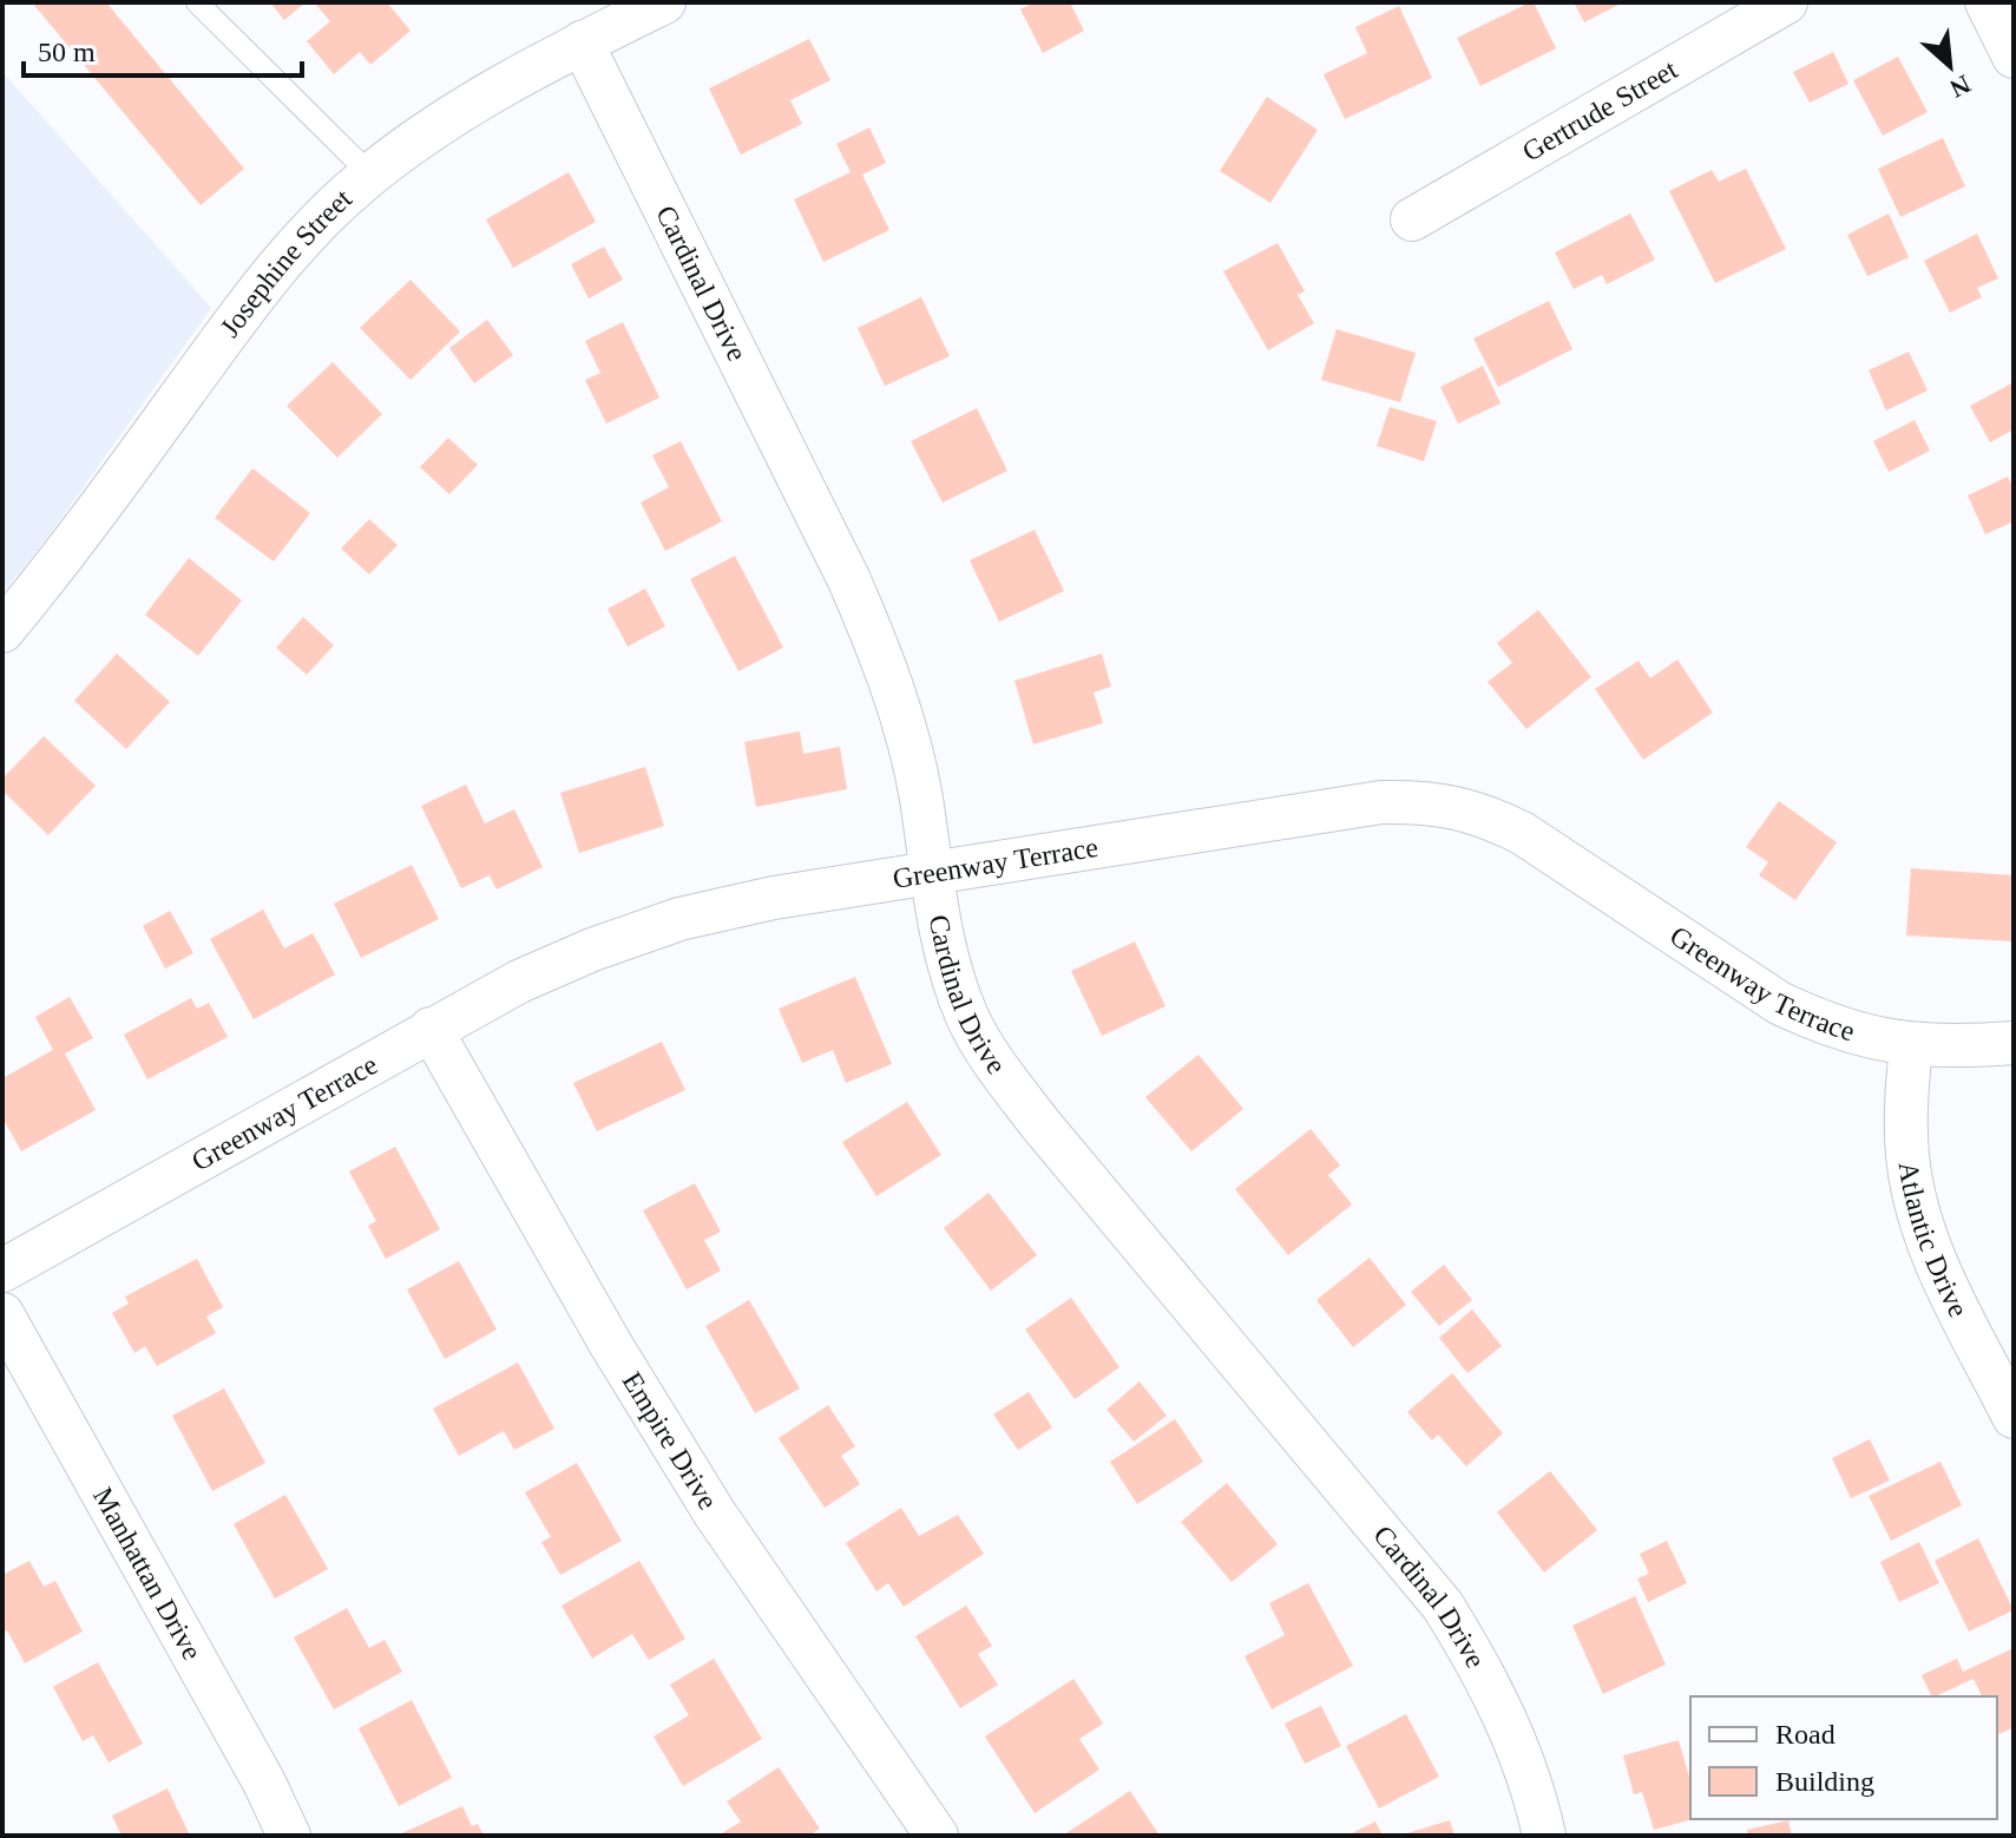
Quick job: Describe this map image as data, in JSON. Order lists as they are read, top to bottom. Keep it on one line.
{"streets":{"street":["Gertrude Street","Josephine Street","Cardinal Drive","Greenway Terrace","Atlantic Drive","Empire Drive","Manhattan Drive"]},"crossings":[["Josephine Street","Cardinal Drive"],["Cardinal Drive","Greenway Terrace"],["Greenway Terrace","Atlantic Drive"],["Greenway Terrace","Empire Drive"]],"legend":["Road","Building"],"scale_bar":"50 m","north":"bottom right"}
